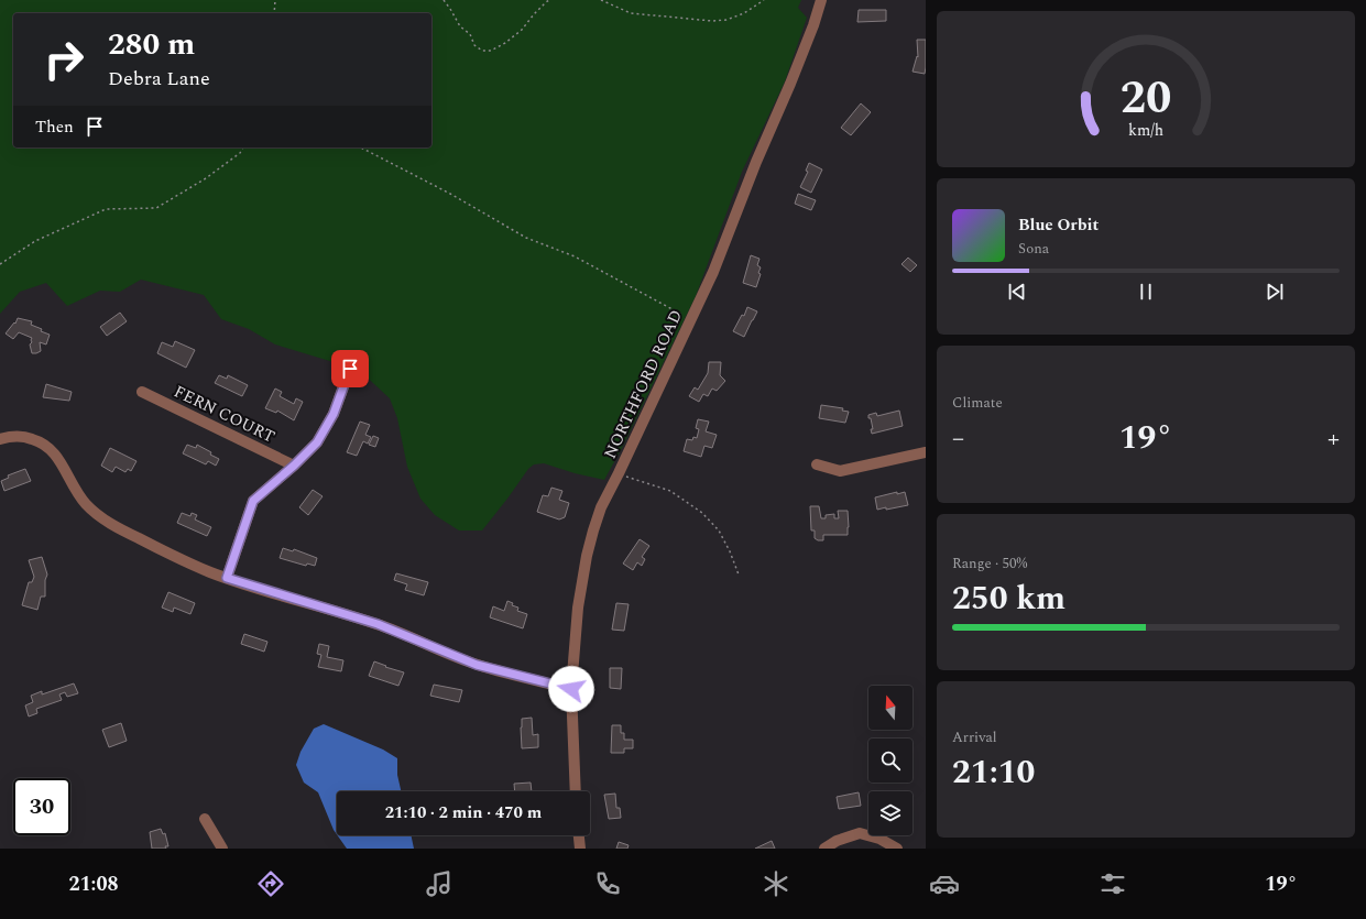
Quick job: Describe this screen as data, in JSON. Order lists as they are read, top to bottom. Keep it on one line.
{"streets":{"street":["NORTHFORD ROAD","FERN COURT"]},"north":"top","page":{"turn":["280 m","Debra Lane"],"then":"Then","song":["Blue Orbit","Sona"],"tile":["Climate",["Range · 50%","250 km"],["Arrival","21:10"]],"heat":["−","19°","+"],"limit":"30","trip":"21:10 · 2 min · 470 m","tabs":["21:08","19°"],"gauge":["20","km/h"]}}
